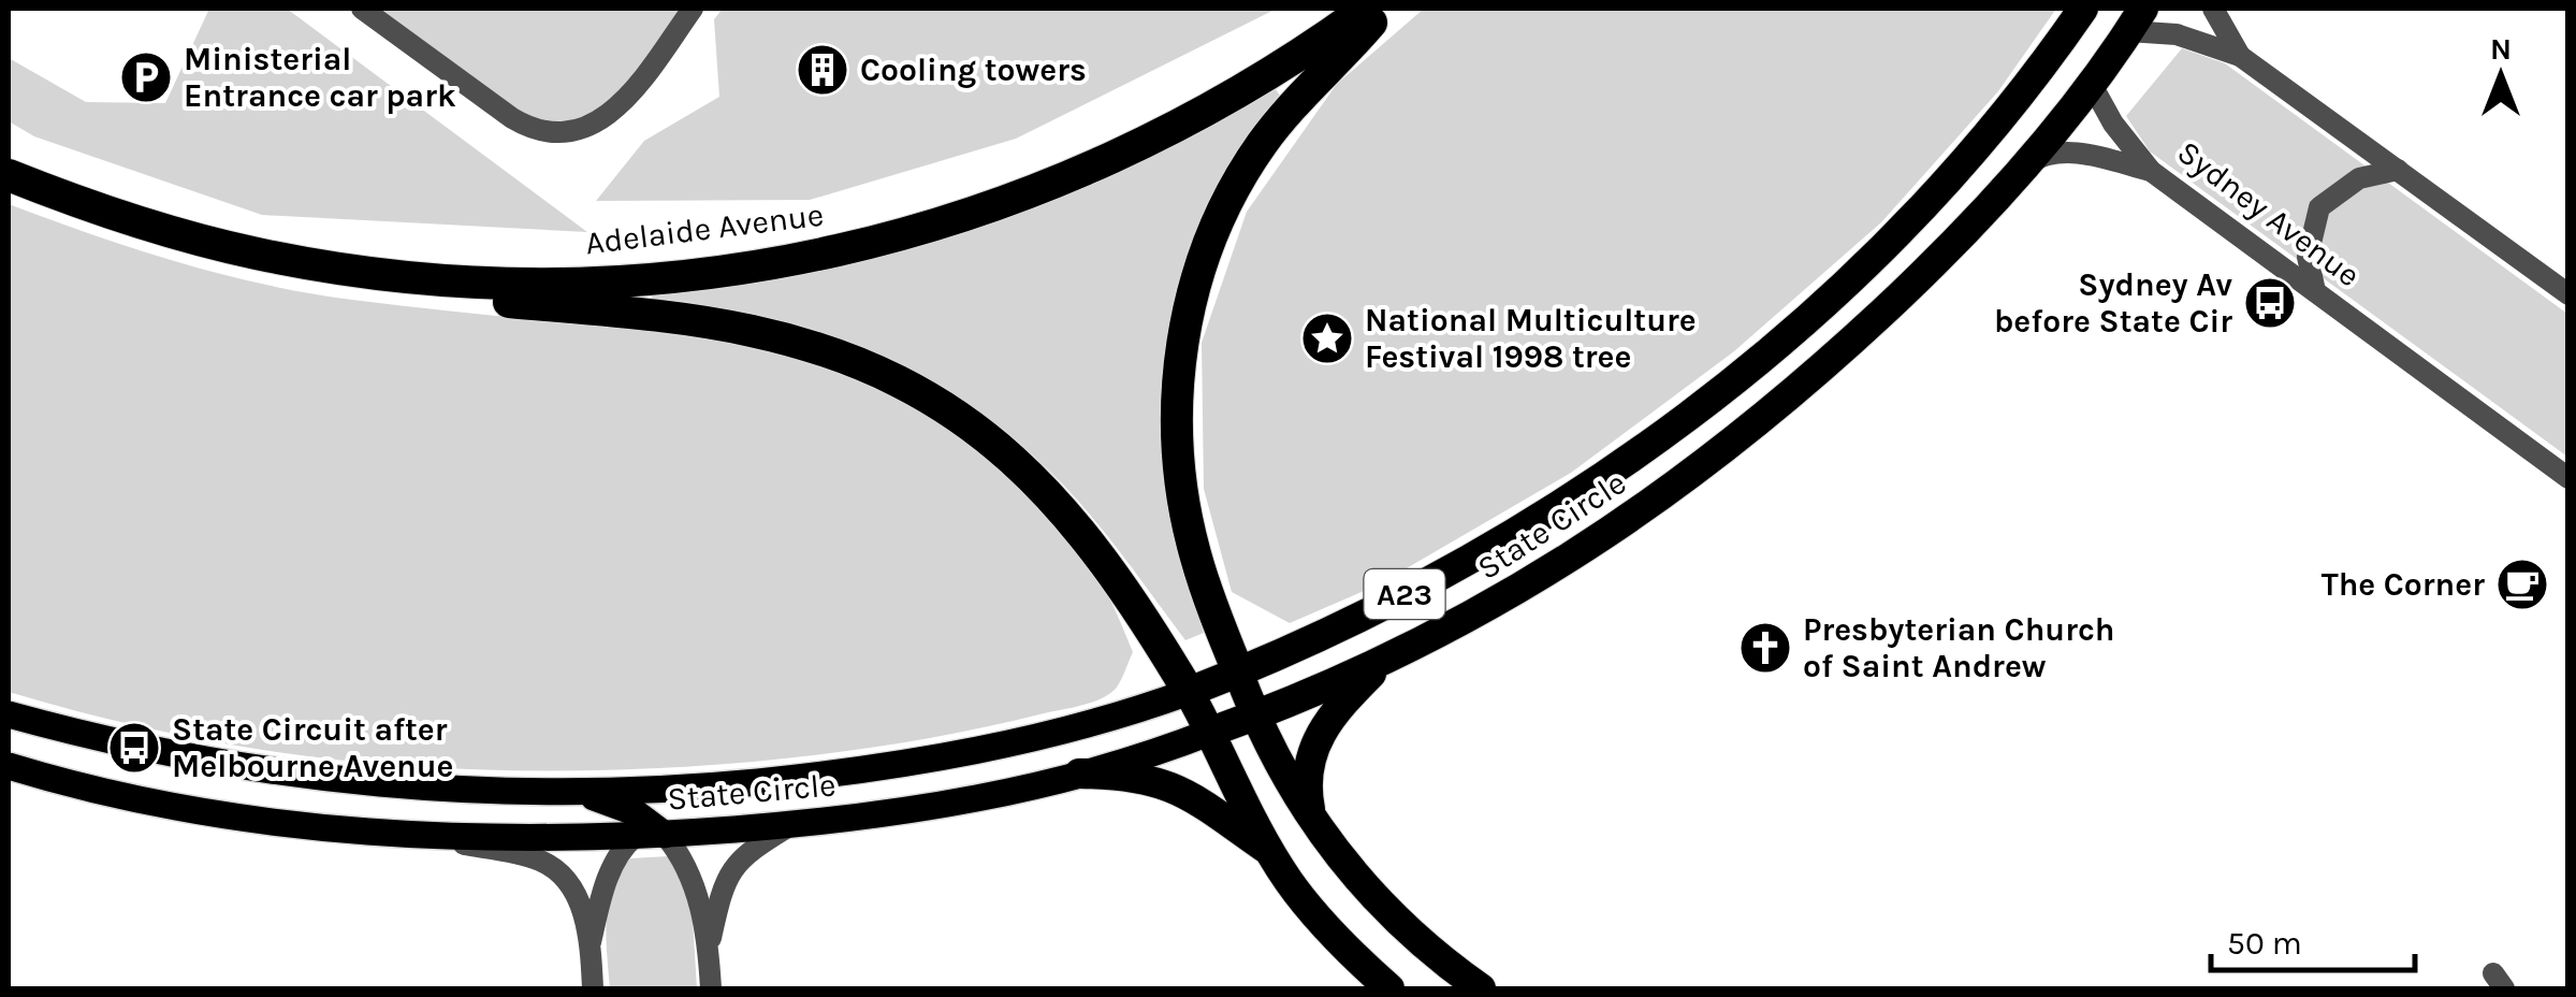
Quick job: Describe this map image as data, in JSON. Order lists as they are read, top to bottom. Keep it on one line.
{"streets":{"highway":["Sydney Avenue","Adelaide Avenue","State Circle","A23"]},"crossings":[["Sydney Avenue","State Circle"]],"places":{"building":["Cooling towers"],"parking":["Ministerial Entrance car park"],"bus stop":["Sydney Av before State Cir","State Circuit after Melbourne Avenue"],"place":["National Multiculture Festival 1998 tree"],"cafe":["The Corner"],"church":["Presbyterian Church of Saint Andrew"]},"scale_bar":"50 m","north":"top"}
